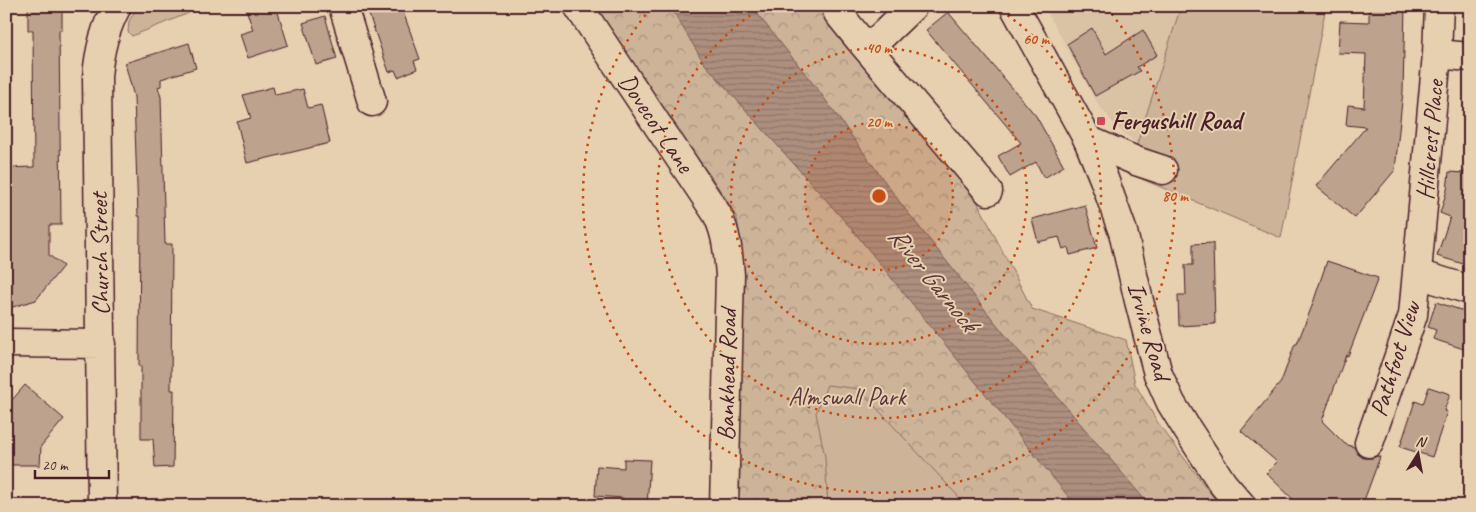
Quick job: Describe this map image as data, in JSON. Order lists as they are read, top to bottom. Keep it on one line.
{"streets":{"street":["Dovecot Lane","Hillcrest Place","Church Street","Irvine Road","Pathfoot View","Bankhead Road"]},"crossings":[["Dovecot Lane","Bankhead Road"],["Hillcrest Place","Pathfoot View"]],"water":["River Garnock"],"parks":["Almswall Park"],"places":{"transit":["Fergushill Road"]},"scale_bar":"20 m","north":"top","rings":["60 m","40 m","20 m","80 m"]}
